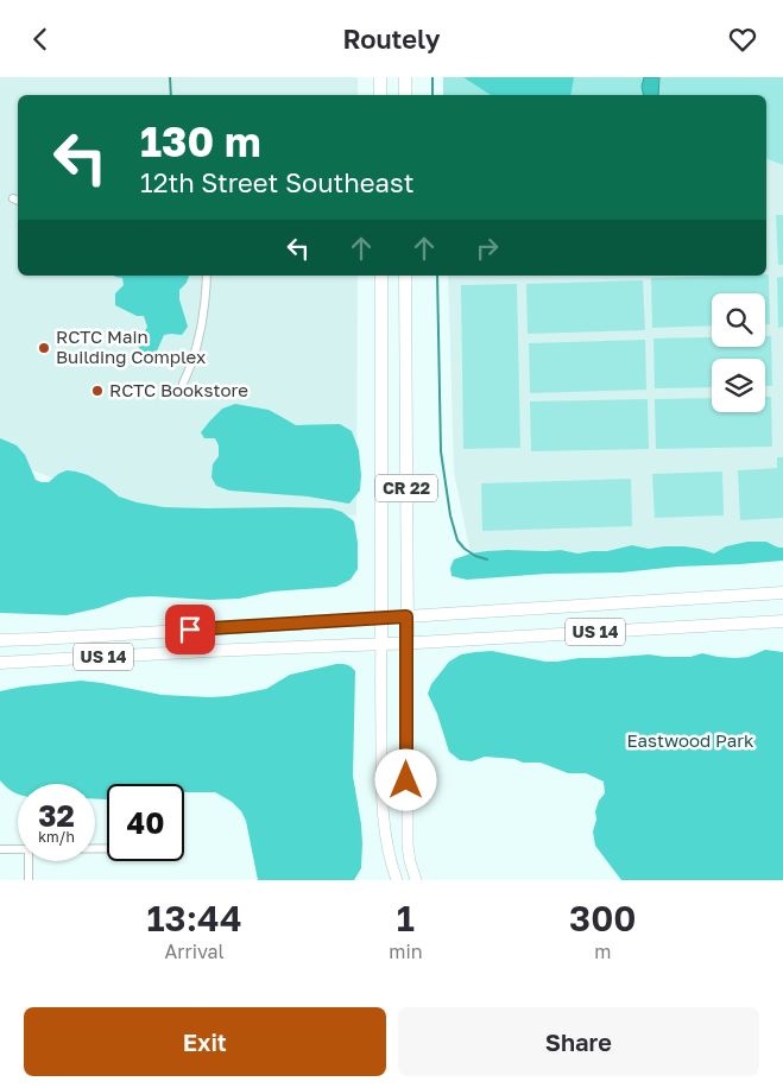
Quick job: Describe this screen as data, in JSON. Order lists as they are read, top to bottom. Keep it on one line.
{"streets":{"main road":["CR 22","US 14"]},"crossings":[["CR 22","US 14"]],"parks":["Eastwood Park"],"places":["RCTC Main Building Complex","RCTC Bookstore"],"page":{"header":"Routely","turn":["130 m","12th Street Southeast"],"speed":"32 km/h","limit":"40","eta":["13:44","Arrival","1","min","300","m"],"buttons":["Exit","Share"]}}
